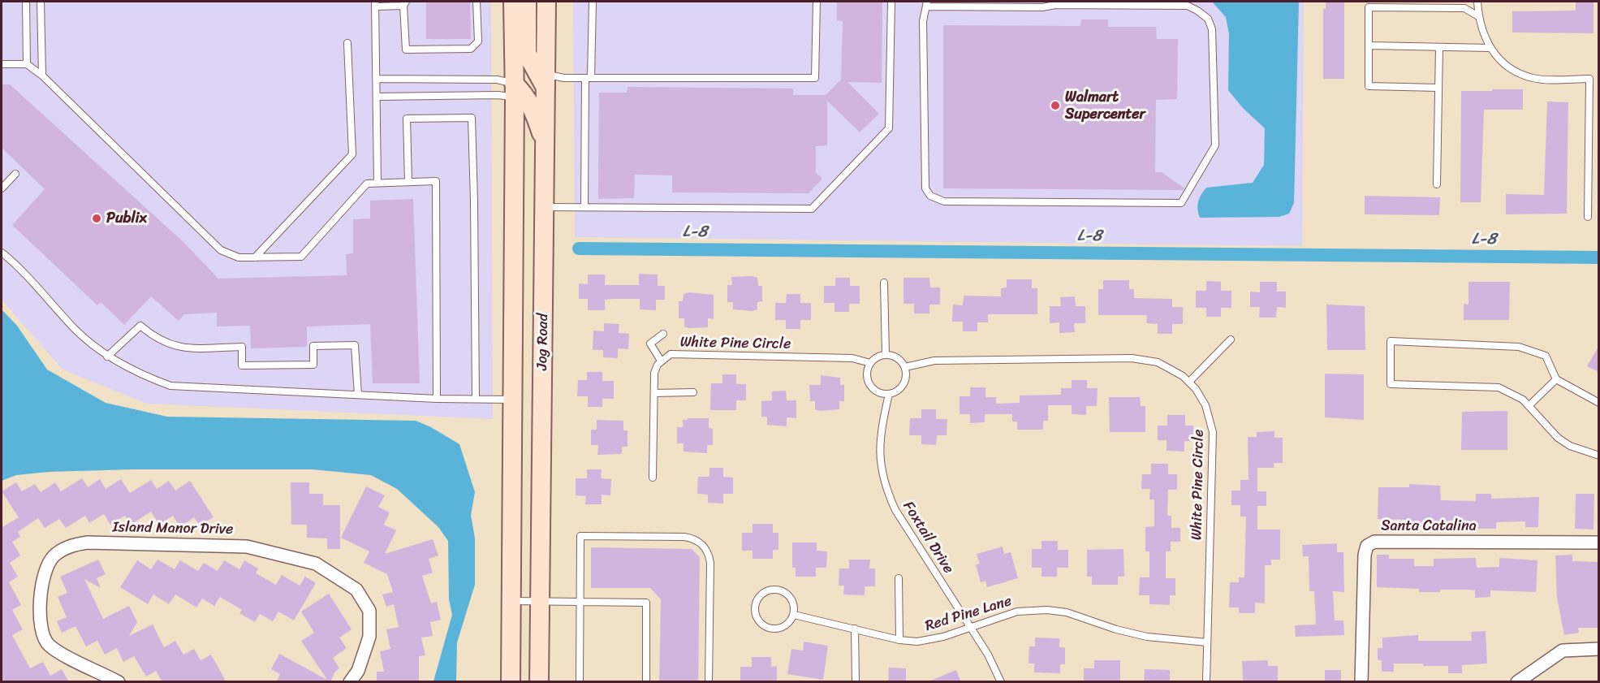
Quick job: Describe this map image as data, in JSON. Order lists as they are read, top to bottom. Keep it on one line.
{"streets":{"main road":["Jog Road"],"street":["Santa Catalina","Island Manor Drive"],"lane":["White Pine Circle","Foxtail Drive","Red Pine Lane"]},"crossings":[["White Pine Circle","Foxtail Drive"],["White Pine Circle","Red Pine Lane"],["Foxtail Drive","Red Pine Lane"]],"water":["L-8"],"places":["Walmart Supercenter","Publix"]}
